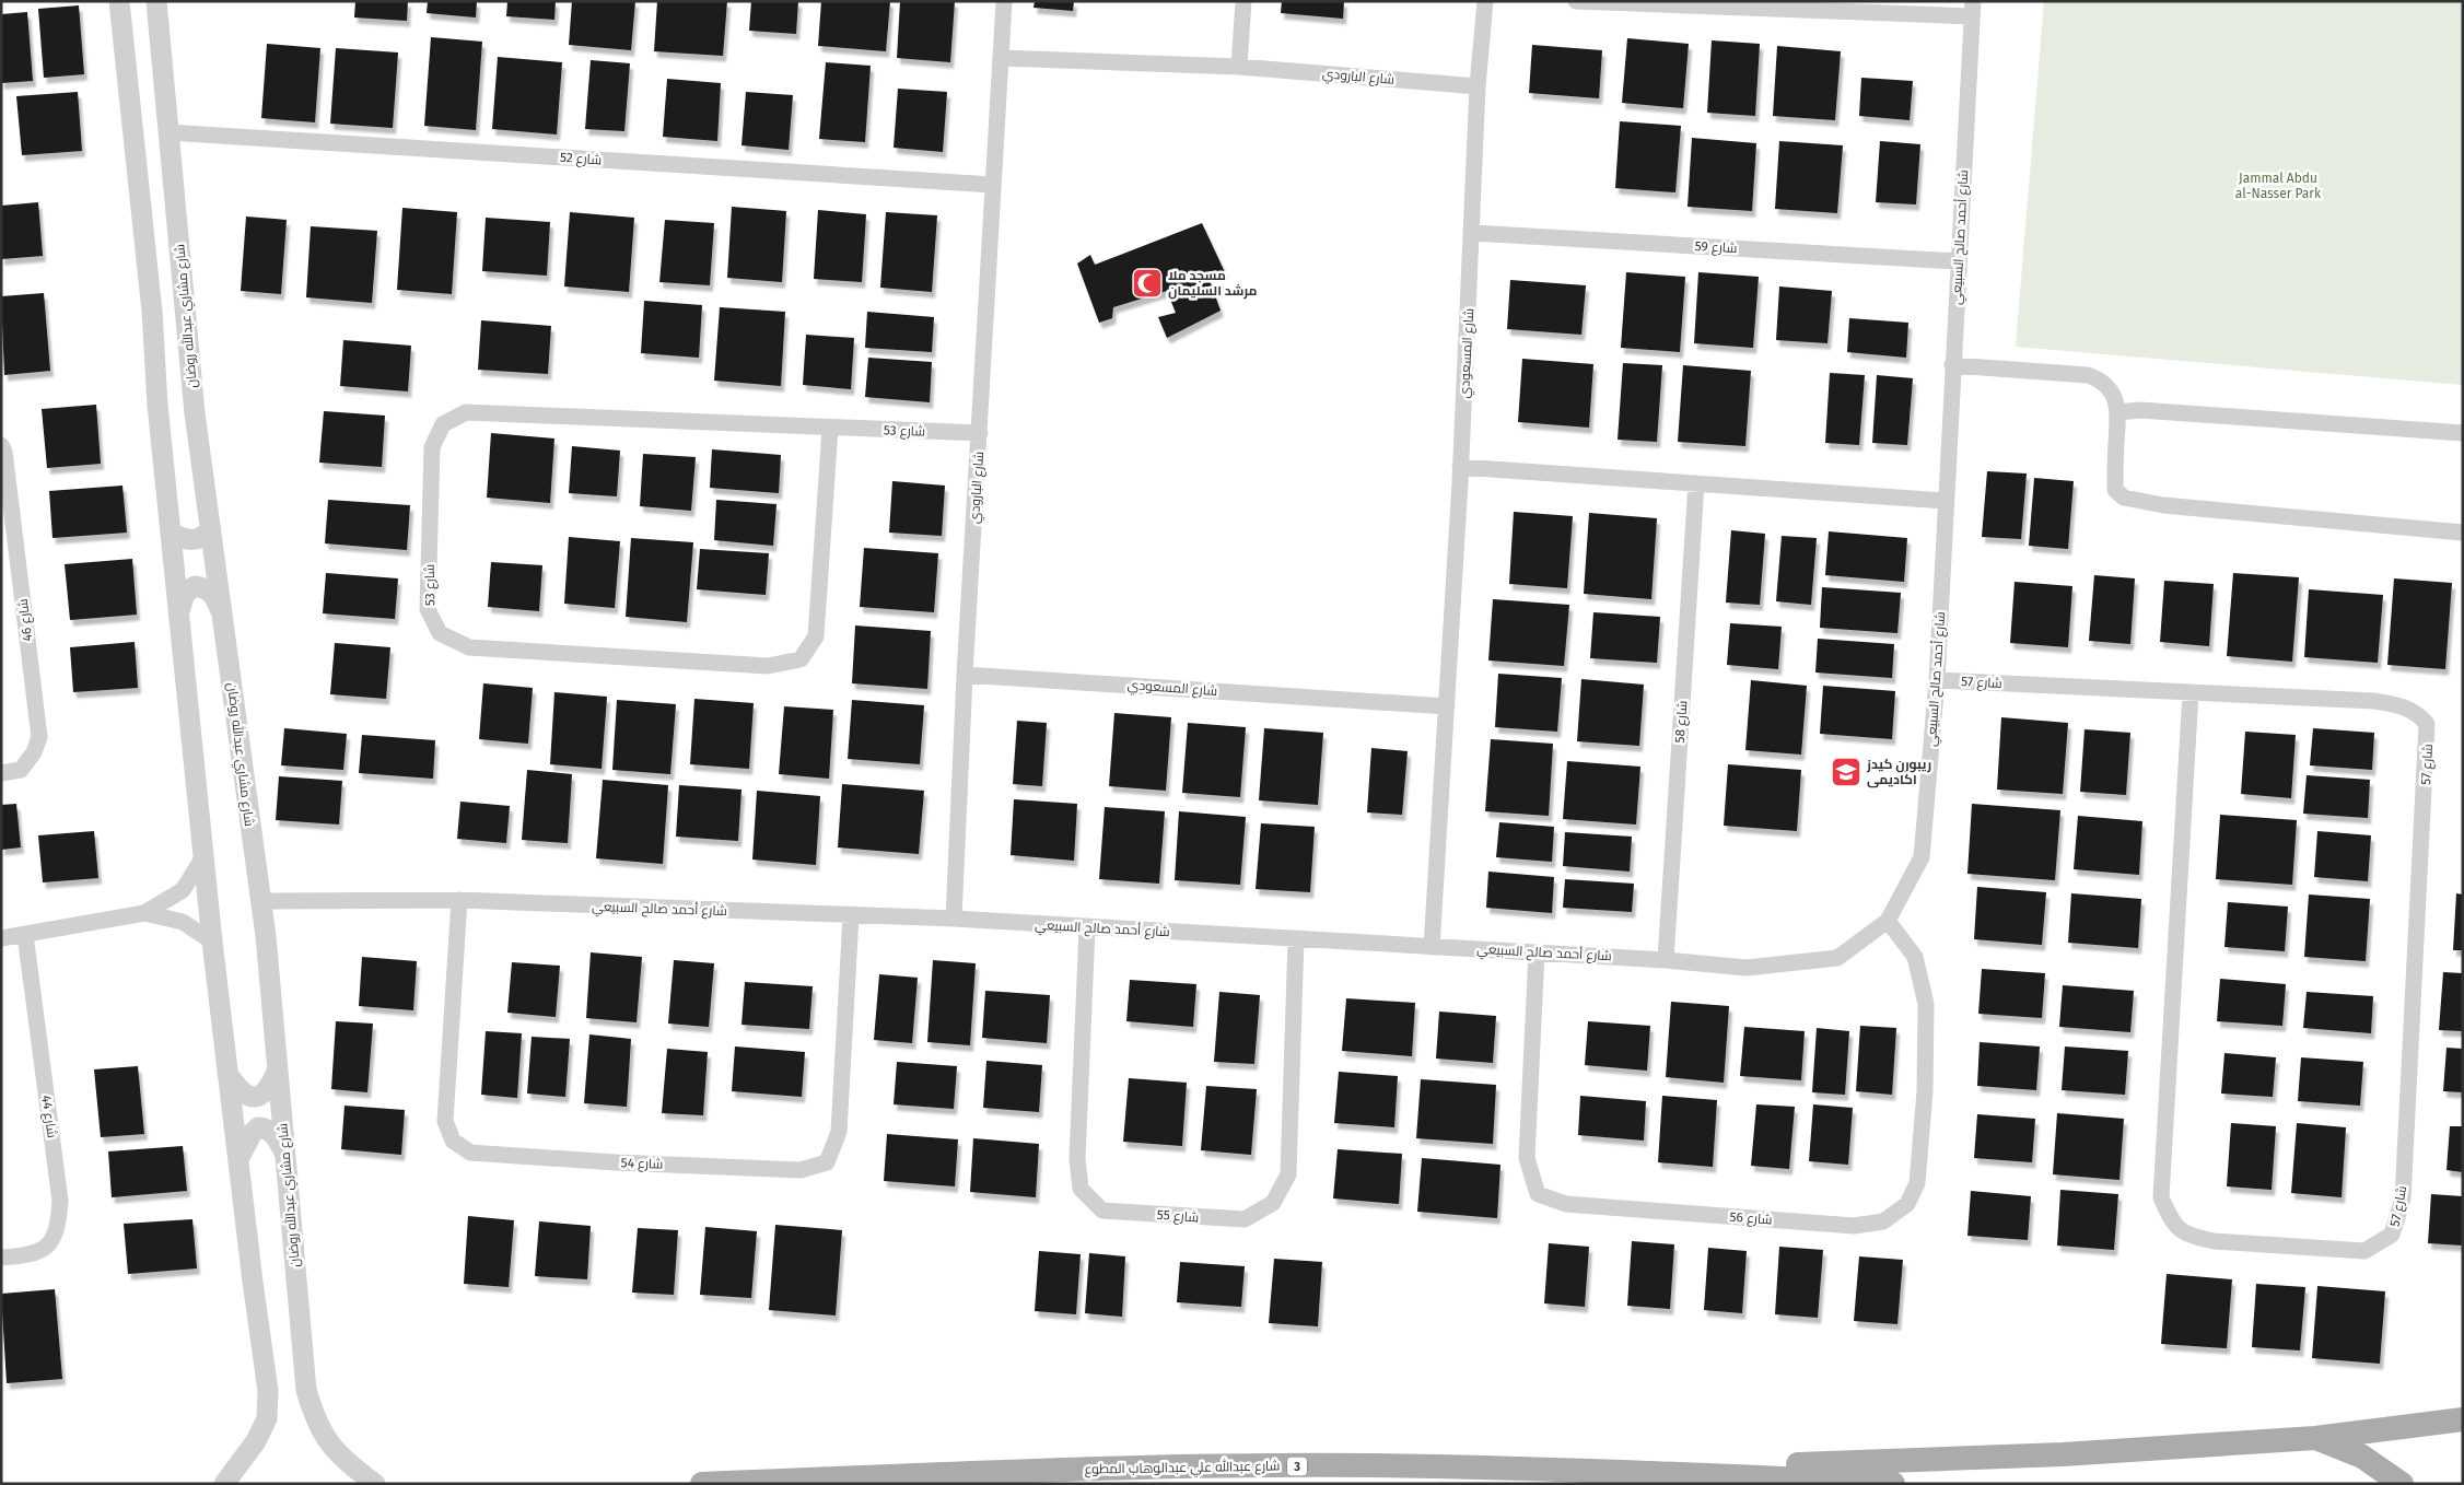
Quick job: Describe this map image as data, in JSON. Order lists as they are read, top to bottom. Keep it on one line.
{"streets":{"main road":["3","شارع عبدالله علي عبدالوهاب المطوع"],"street":["شارع البارودي","شارع 52","شارع أحمد صالح السبيعي","شارع 59","شارع مشاري عبدالله روضان","شارع المسعودي","شارع 53","شارع 46","شارع 57","شارع 58","شارع 44","شارع 54","شارع 55","شارع 56"]},"crossings":[["شارع البارودي","شارع 52"],["شارع البارودي","شارع أحمد صالح السبيعي"],["شارع البارودي","شارع المسعودي"],["شارع البارودي","شارع 53"],["شارع 52","شارع مشاري عبدالله روضان"],["شارع أحمد صالح السبيعي","شارع 59"],["شارع أحمد صالح السبيعي","شارع مشاري عبدالله روضان"],["شارع أحمد صالح السبيعي","شارع المسعودي"],["شارع أحمد صالح السبيعي","شارع 57"],["شارع أحمد صالح السبيعي","شارع 58"],["شارع أحمد صالح السبيعي","شارع 54"],["شارع أحمد صالح السبيعي","شارع 55"],["شارع أحمد صالح السبيعي","شارع 56"],["شارع 59","شارع المسعودي"]],"parks":["Jammal Abdu al-Nasser Park"],"places":{"mosque":["مسجد ملا مرشد السليمان"],"school or university":["ريبورن كيدز اكاديمى"]}}
